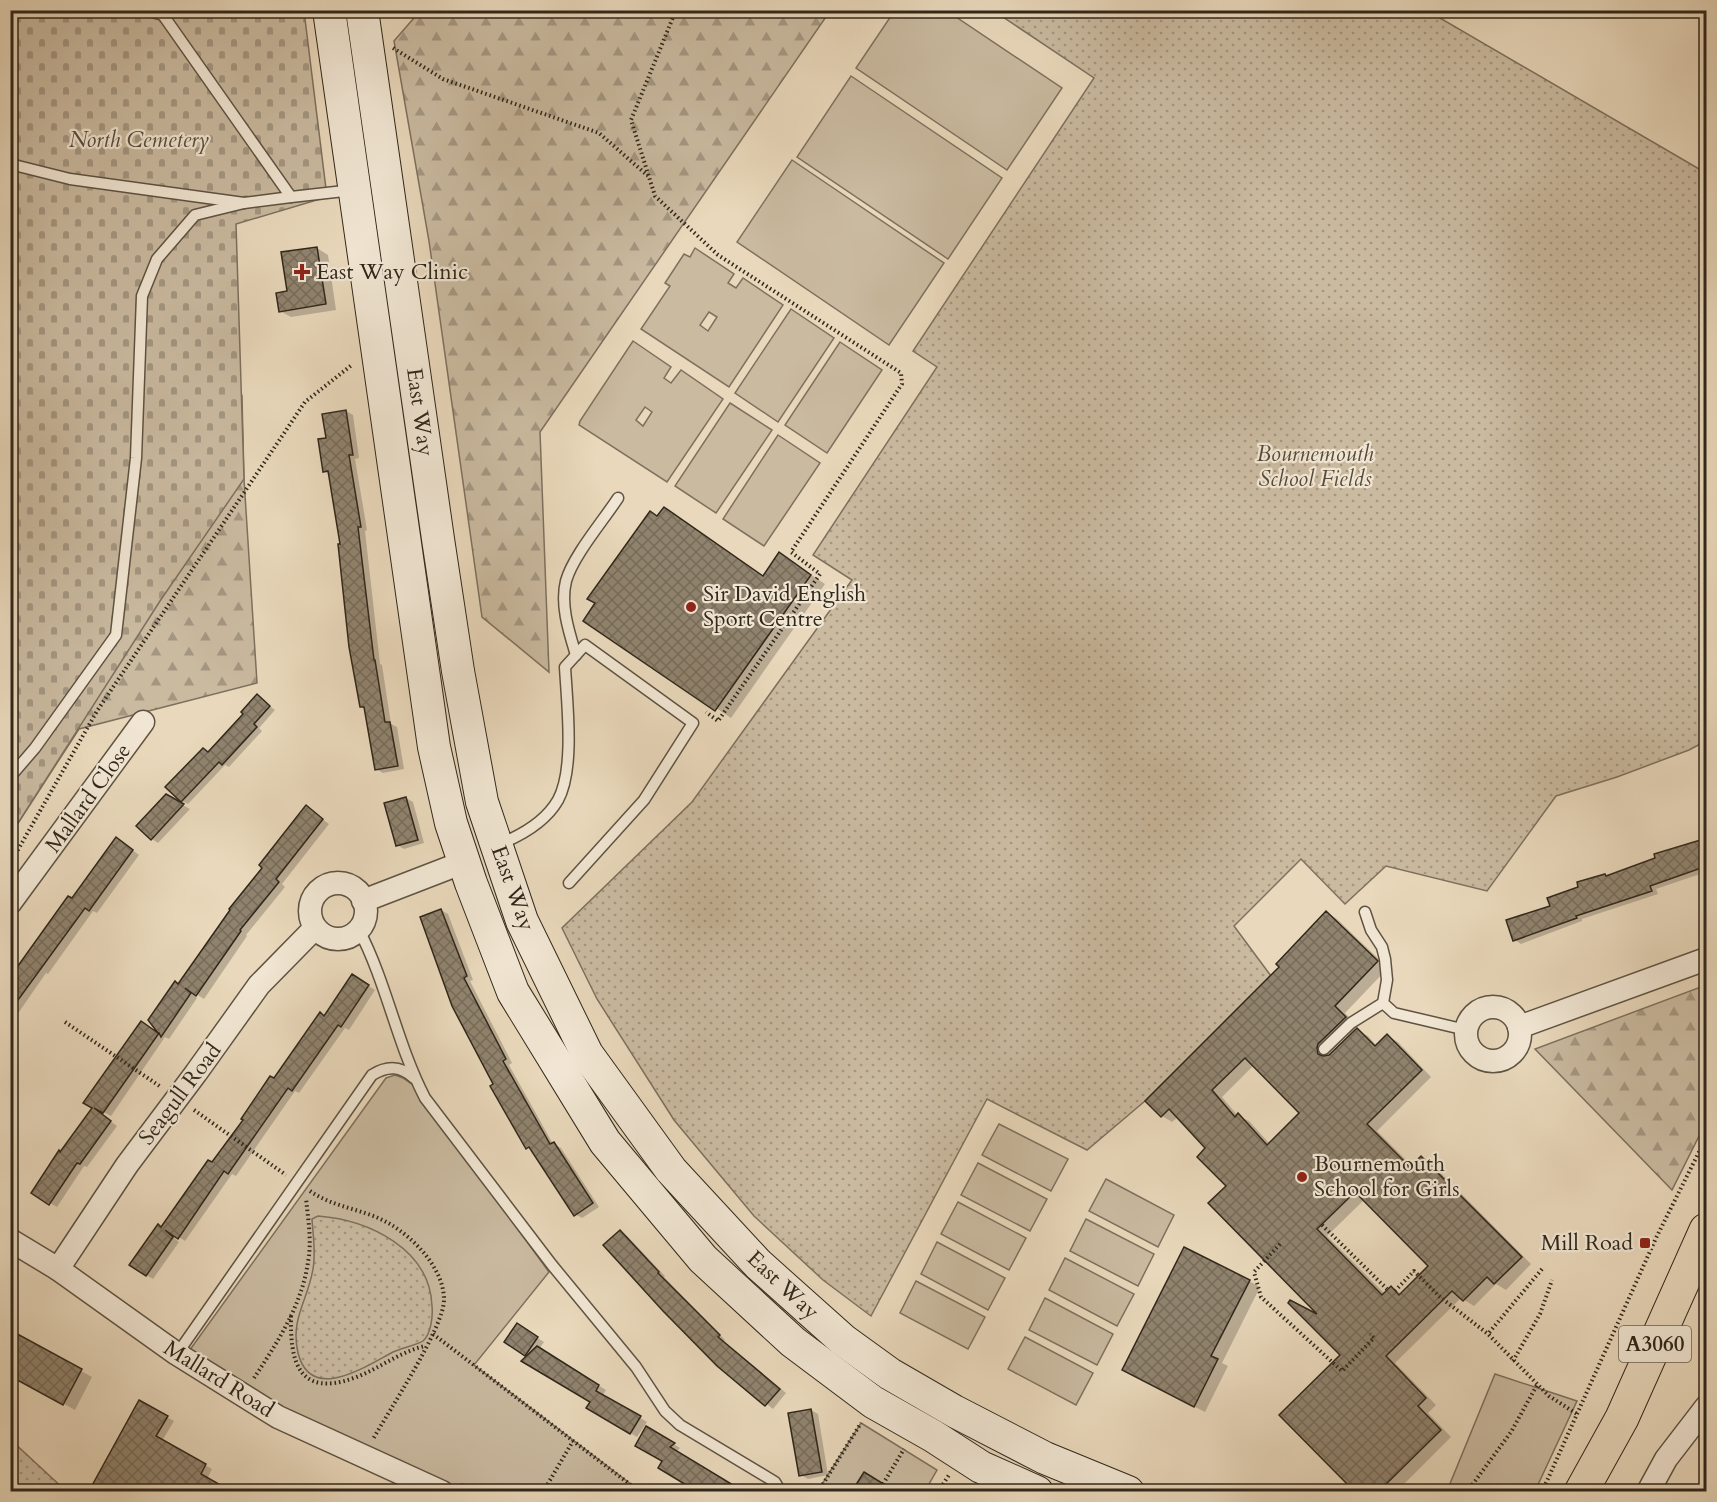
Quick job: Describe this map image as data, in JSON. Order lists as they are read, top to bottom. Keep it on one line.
{"streets":{"main road":["A3060"],"street":["East Way","Mallard Close","Seagull Road","Mallard Road"]},"crossings":[["Seagull Road","Mallard Road"]],"parks":["North Cemetery","Bournemouth School Fields"],"places":{"health":["East Way Clinic"],"other":["Sir David English Sport Centre","Bournemouth School for Girls"],"transit":["Mill Road"]}}
